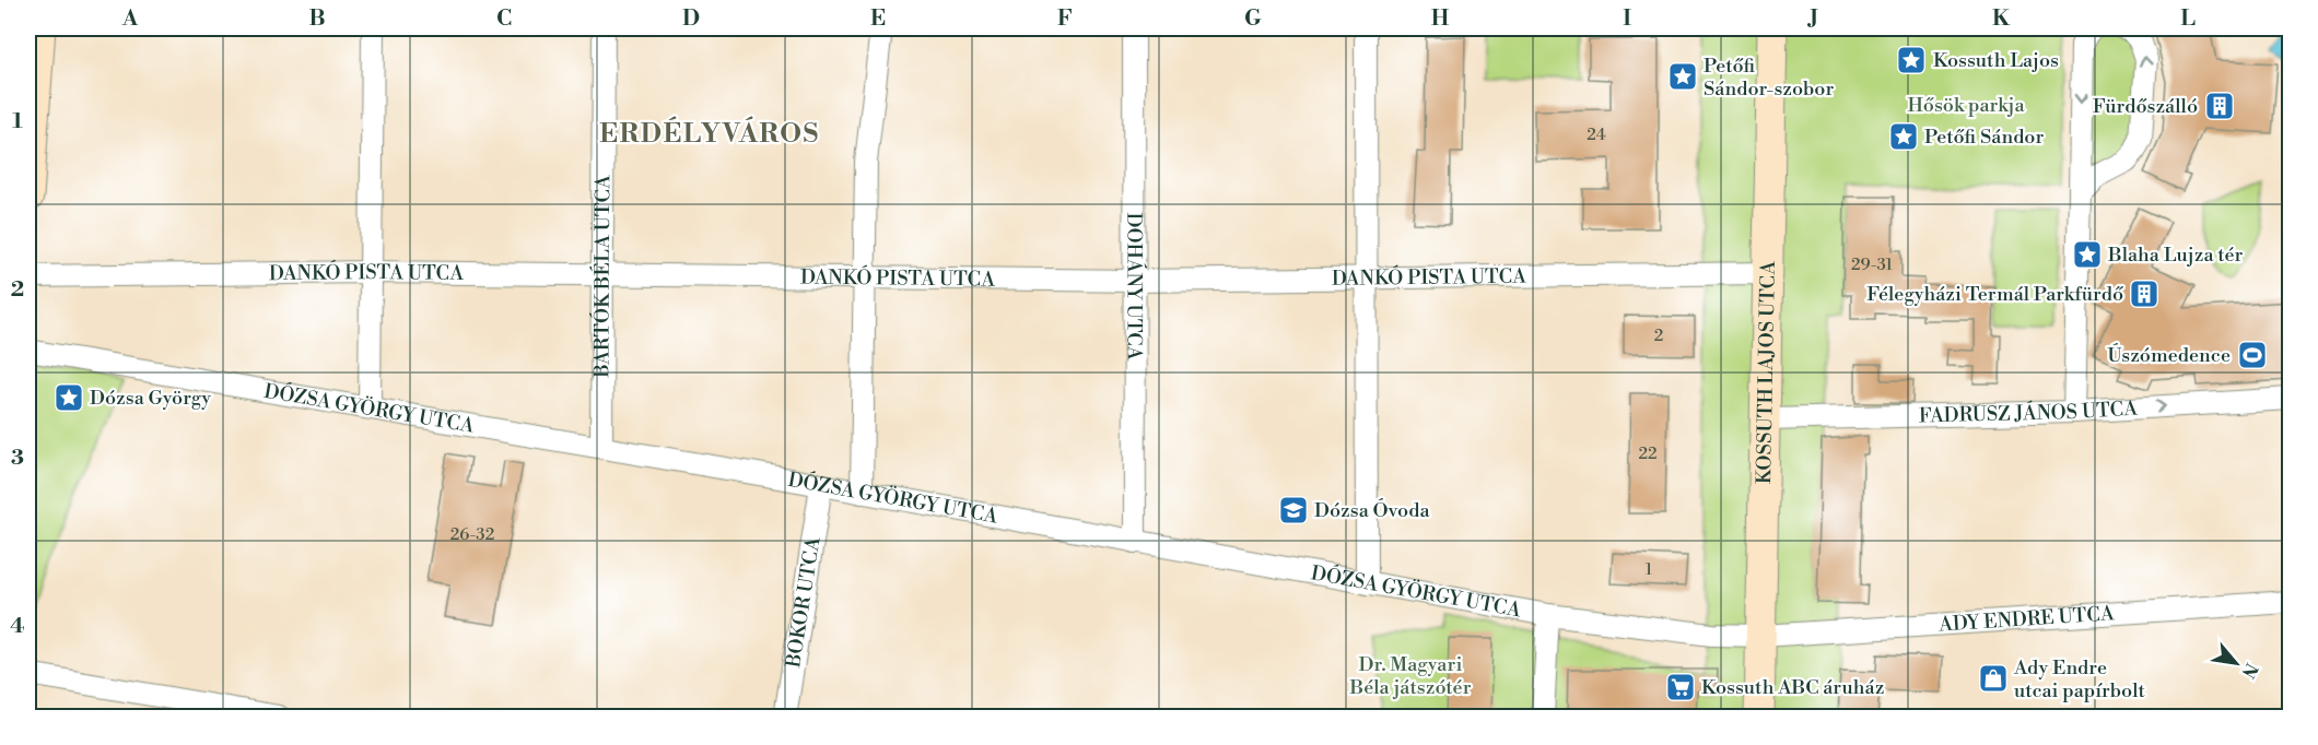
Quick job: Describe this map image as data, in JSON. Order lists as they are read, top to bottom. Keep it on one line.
{"streets":{"street":["DANKÓ PISTA UTCA","BARTÓK BÉLA UTCA","DOHÁNY UTCA","KOSSUTH LAJOS UTCA","DÓZSA GYÖRGY UTCA","FADRUSZ JÁNOS UTCA","BOKOR UTCA","ADY ENDRE UTCA"]},"crossings":[["DANKÓ PISTA UTCA","BARTÓK BÉLA UTCA"],["DANKÓ PISTA UTCA","DOHÁNY UTCA"],["DANKÓ PISTA UTCA","KOSSUTH LAJOS UTCA"],["BARTÓK BÉLA UTCA","DÓZSA GYÖRGY UTCA"],["DOHÁNY UTCA","DÓZSA GYÖRGY UTCA"],["KOSSUTH LAJOS UTCA","DÓZSA GYÖRGY UTCA"],["KOSSUTH LAJOS UTCA","FADRUSZ JÁNOS UTCA"],["KOSSUTH LAJOS UTCA","ADY ENDRE UTCA"],["DÓZSA GYÖRGY UTCA","BOKOR UTCA"],["DÓZSA GYÖRGY UTCA","ADY ENDRE UTCA"]],"one_way":["FADRUSZ JÁNOS UTCA"],"districts":["ERDÉLYVÁROS"],"parks":["Hősök parkja","Dr. Magyari Béla játszótér"],"places":{"place":["Kossuth Lajos","Petőfi Sándor-szobor","Petőfi Sándor","Blaha Lujza tér","Dózsa György"],"building":["Fürdőszálló","Félegyházi Termál Parkfürdő"],"sports":["Úszómedence"],"school or university":["Dózsa Óvoda"],"shop":["Ady Endre utcai papírbolt"],"supermarket":["Kossuth ABC áruház"]},"house_numbers":["24","29-31","2","22","26-32","1"],"north":"bottom right","grid":{"columns":["A","B","C","D","E","F","G","H","I","J","K","L"],"rows":["1","2","3","4"]}}
